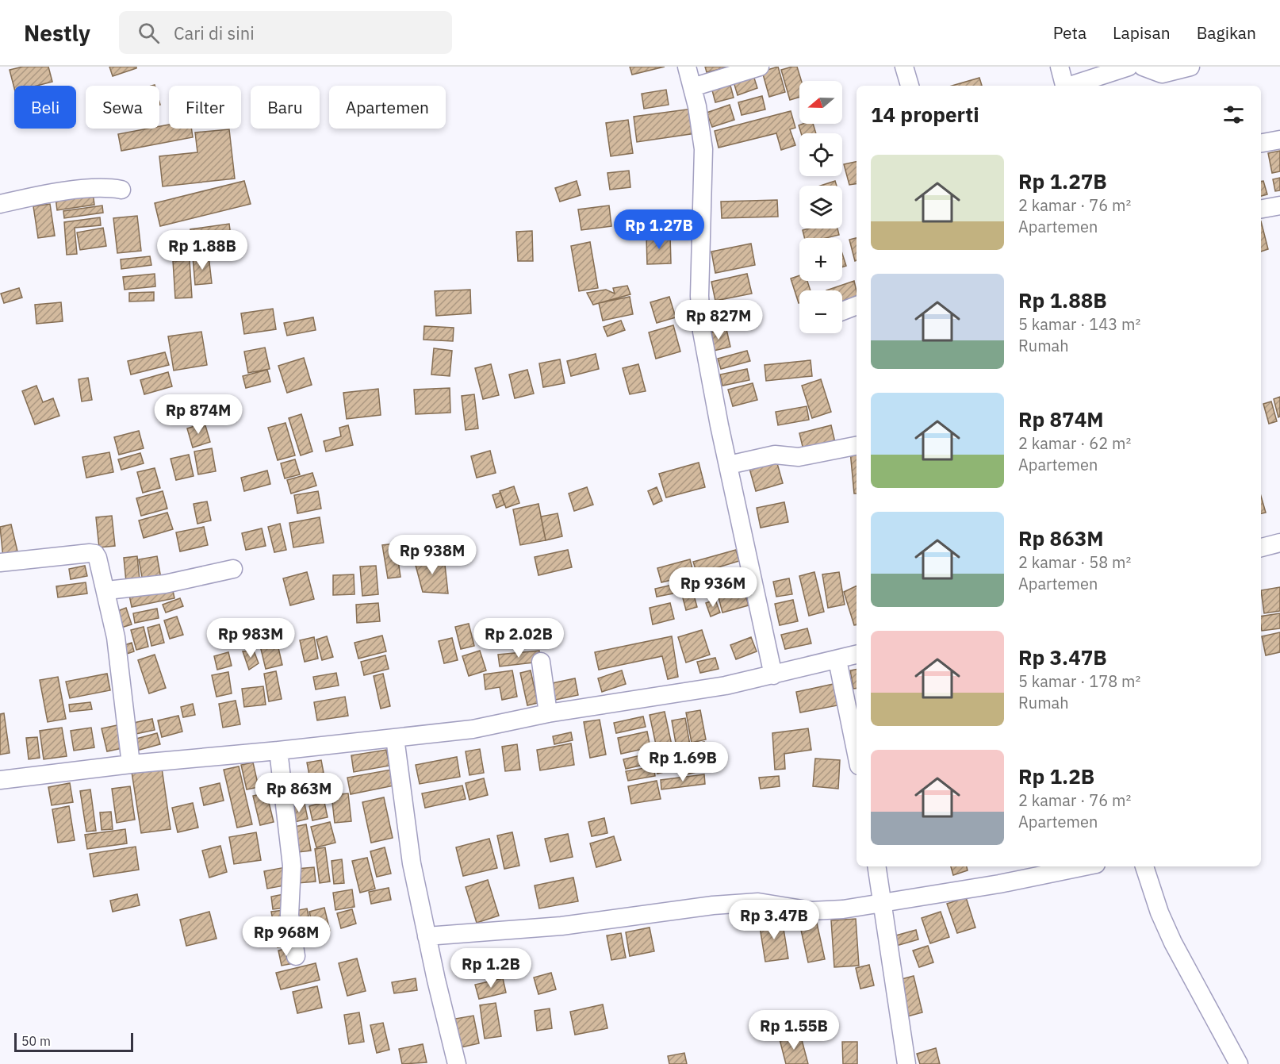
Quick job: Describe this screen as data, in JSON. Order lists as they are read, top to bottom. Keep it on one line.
{"scale_bar":"50 m","north":"left","page":{"header":"Nestly","search":"Cari di sini","nav":["Peta","Lapisan","Bagikan"],"map_buttons":["+","−"],"chip":["Beli","Sewa","Filter","Baru","Apartemen"],"heading":"14 properti","list":[{"name":"Rp 1.27B","note":"2 kamar · 76 m² · Apartemen"},{"name":"Rp 1.88B","note":"5 kamar · 143 m² · Rumah"},{"name":"Rp 874M","note":"2 kamar · 62 m² · Apartemen"},{"name":"Rp 863M","note":"2 kamar · 58 m² · Apartemen"},{"name":"Rp 3.47B","note":"5 kamar · 178 m² · Rumah"},{"name":"Rp 1.2B","note":"2 kamar · 76 m² · Apartemen"}],"price":["Rp 1.27B","Rp 1.88B","Rp 827M","Rp 874M","Rp 938M","Rp 936M","Rp 983M","Rp 2.02B","Rp 1.69B","Rp 863M","Rp 3.47B","Rp 968M","Rp 1.2B","Rp 1.55B"],"scale":"50 m"}}
